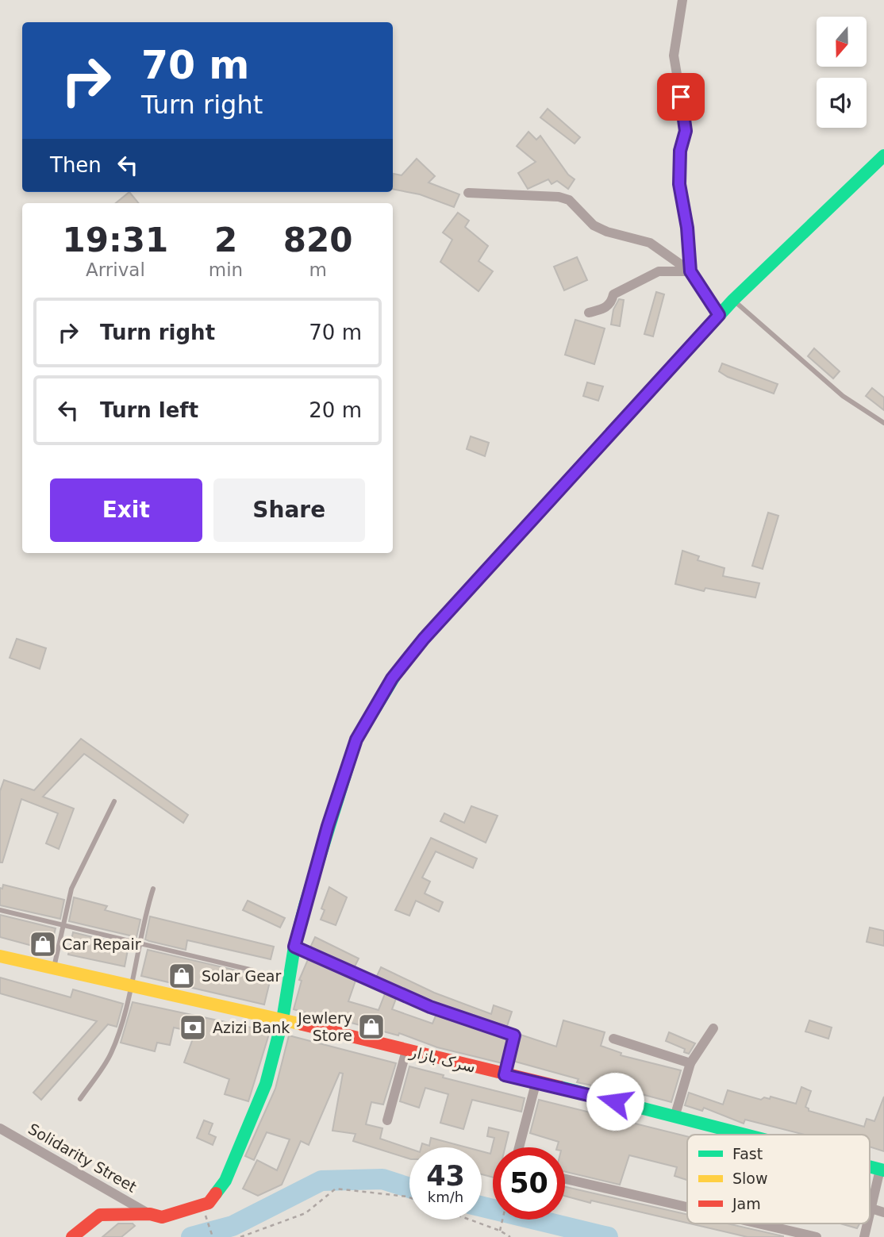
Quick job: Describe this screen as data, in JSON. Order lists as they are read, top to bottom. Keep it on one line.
{"streets":{"street":["سرک بازار","Solidarity Street"]},"places":{"shop":["Car Repair","Solar Gear","Jewlery Store"],"bank":["Azizi Bank"]},"legend":["Fast","Slow","Jam"],"north":"bottom","page":{"turn":["70 m","Turn right"],"then":"Then","eta":["19:31","Arrival","2","min","820","m"],"list":[{"name":"Turn right","value":"70 m"},{"name":"Turn left","value":"20 m"}],"buttons":["Exit","Share"],"speed":"43 km/h","limit":"50"}}
